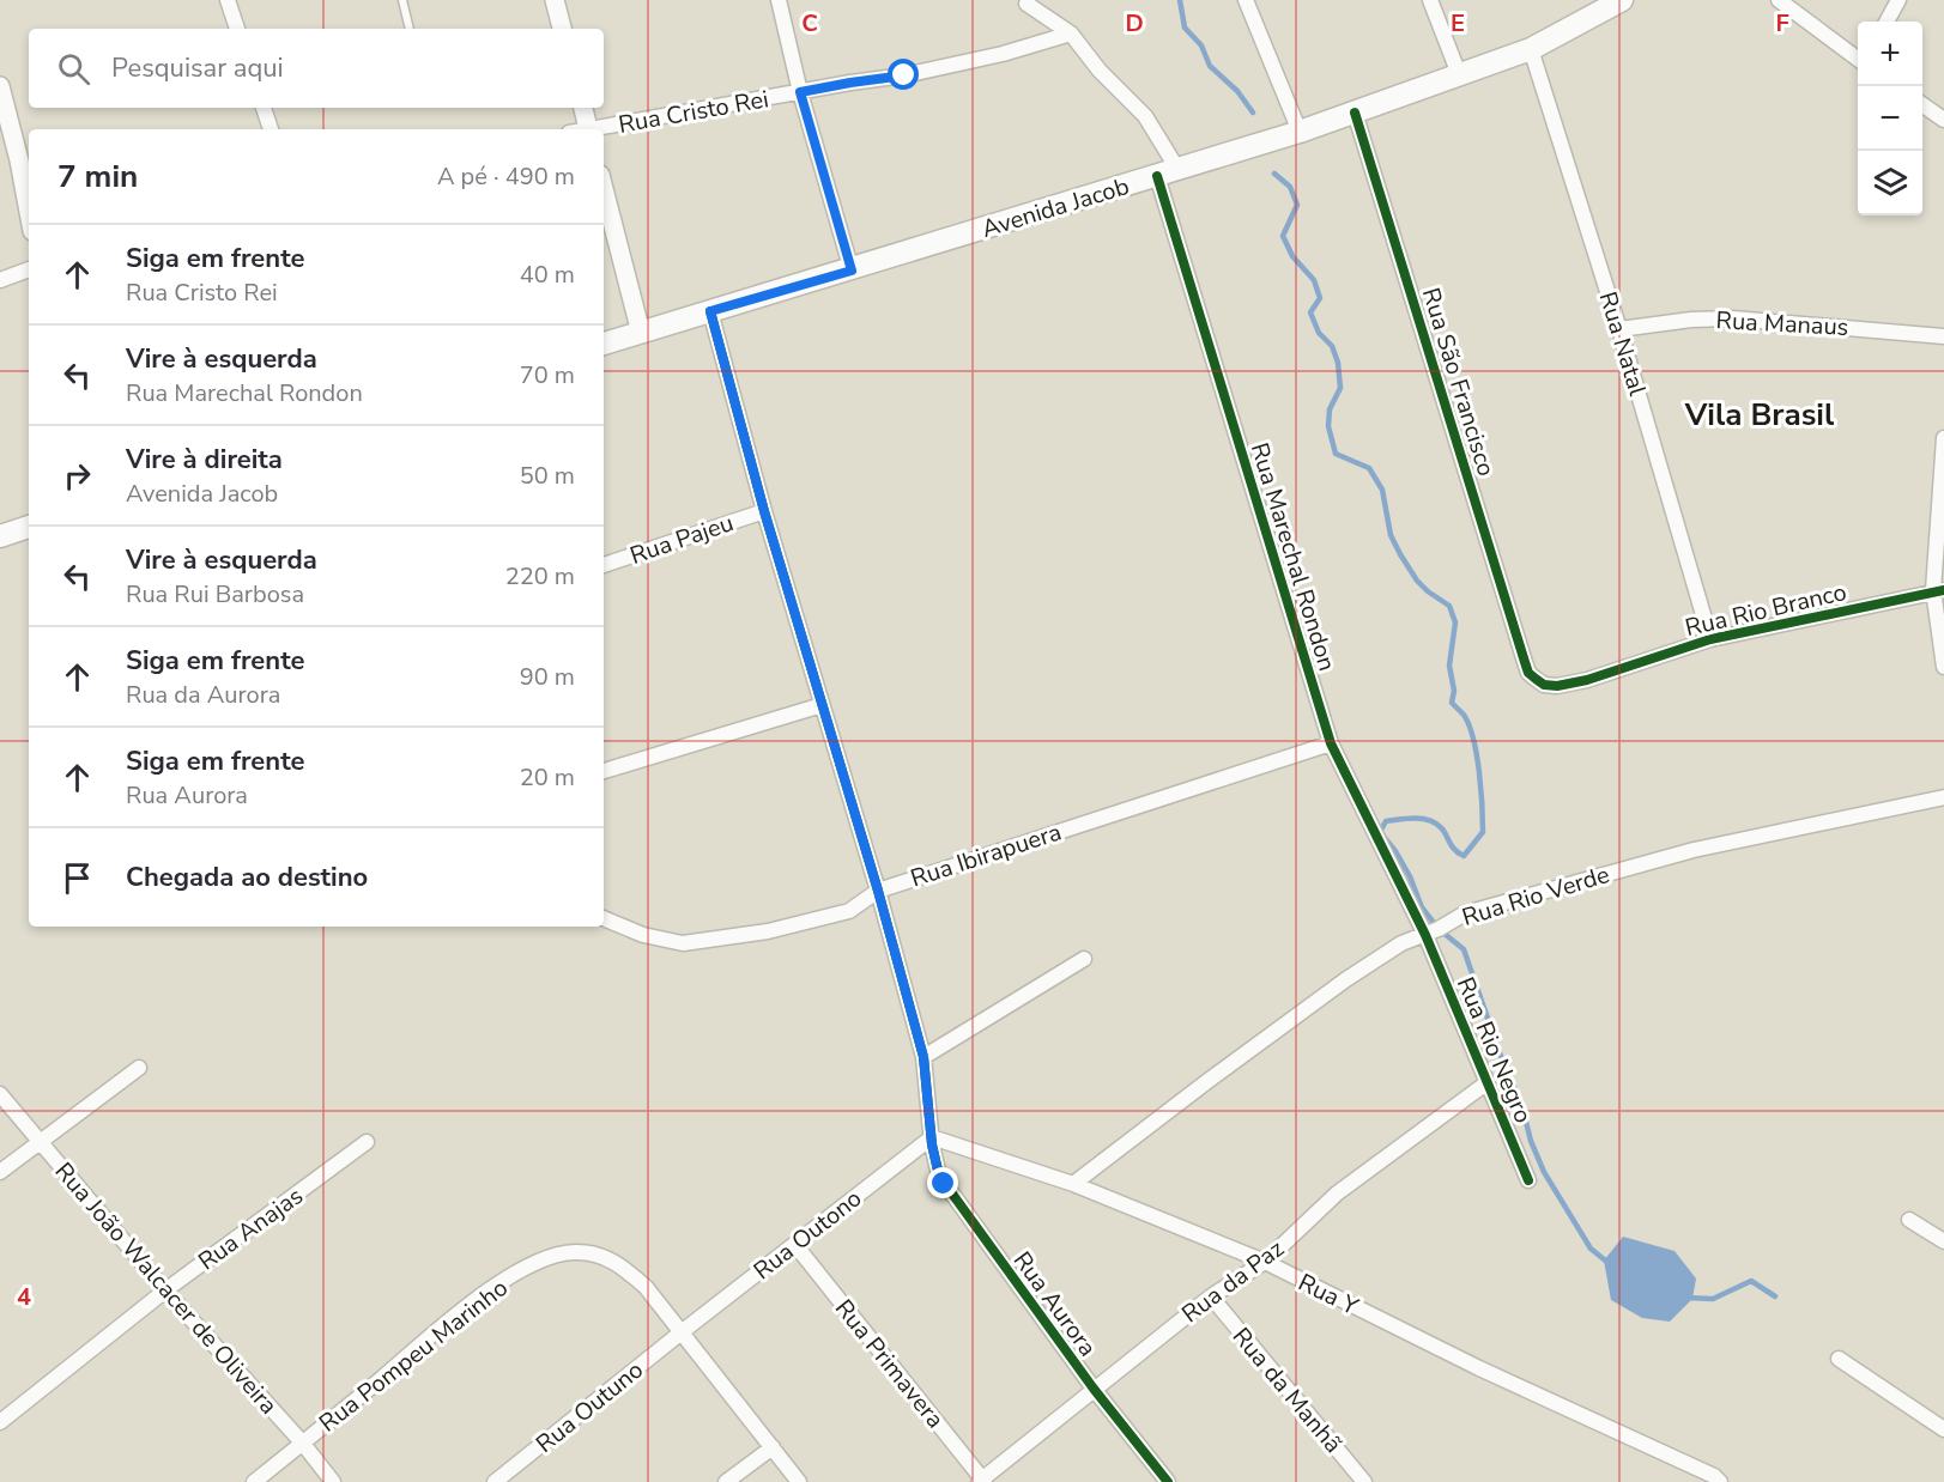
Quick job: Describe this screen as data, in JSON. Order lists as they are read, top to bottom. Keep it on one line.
{"streets":{"main road":["Avenida Jacob"],"street":["Rua Cristo Rei","Rua Manaus","Rua Natal","Rua São Francisco","Rua Pajeu","Rua Marechal Rondon","Rua Rio Branco","Rua Ibirapuera","Rua Rio Verde","Rua Rio Negro","Rua Anajas","Rua Outono","Rua da Paz","Rua João Walcacer de Oliveira","Rua Y","Rua Aurora","Rua Pompeu Marinho","Rua Primavera","Rua da Manhã","Rua Outuno"]},"crossings":[["Rua Cristo Rei","Rua Marechal Rondon"],["Avenida Jacob","Rua Natal"],["Avenida Jacob","Rua São Francisco"],["Avenida Jacob","Rua Marechal Rondon"],["Avenida Jacob","Rua Aurora"],["Rua Manaus","Rua Natal"],["Rua Natal","Rua Rio Branco"],["Rua São Francisco","Rua Rio Branco"],["Rua Pajeu","Rua Aurora"],["Rua Marechal Rondon","Rua Ibirapuera"],["Rua Marechal Rondon","Rua Rio Verde"],["Rua Marechal Rondon","Rua Rio Negro"],["Rua Ibirapuera","Rua Aurora"],["Rua Rio Verde","Rua Rio Negro"],["Rua Rio Verde","Rua Y"],["Rua Rio Negro","Rua da Paz"],["Rua Anajas","Rua João Walcacer de Oliveira"],["Rua Outono","Rua Y"],["Rua Outono","Rua Aurora"],["Rua Outono","Rua Pompeu Marinho"],["Rua Outono","Rua Primavera"],["Rua Outono","Rua Outuno"],["Rua da Paz","Rua Y"],["Rua da Paz","Rua Aurora"],["Rua da Paz","Rua Primavera"],["Rua da Paz","Rua da Manhã"],["Rua João Walcacer de Oliveira","Rua Pompeu Marinho"],["Rua Y","Rua Aurora"],["Rua Pompeu Marinho","Rua Outuno"]],"districts":["Vila Brasil"],"page":{"map_buttons":["+","−"],"search":"Pesquisar aqui","heading":["7 min","A pé · 490 m"],"list":[["Siga em frente","Rua Cristo Rei","40 m"],["Vire à esquerda","Rua Marechal Rondon","70 m"],["Vire à direita","Avenida Jacob","50 m"],["Vire à esquerda","Rua Rui Barbosa","220 m"],["Siga em frente","Rua da Aurora","90 m"],["Siga em frente","Rua Aurora","20 m"],"Chegada ao destino"]},"grid":{"columns":["C","D","E","F"],"rows":["4"]}}
